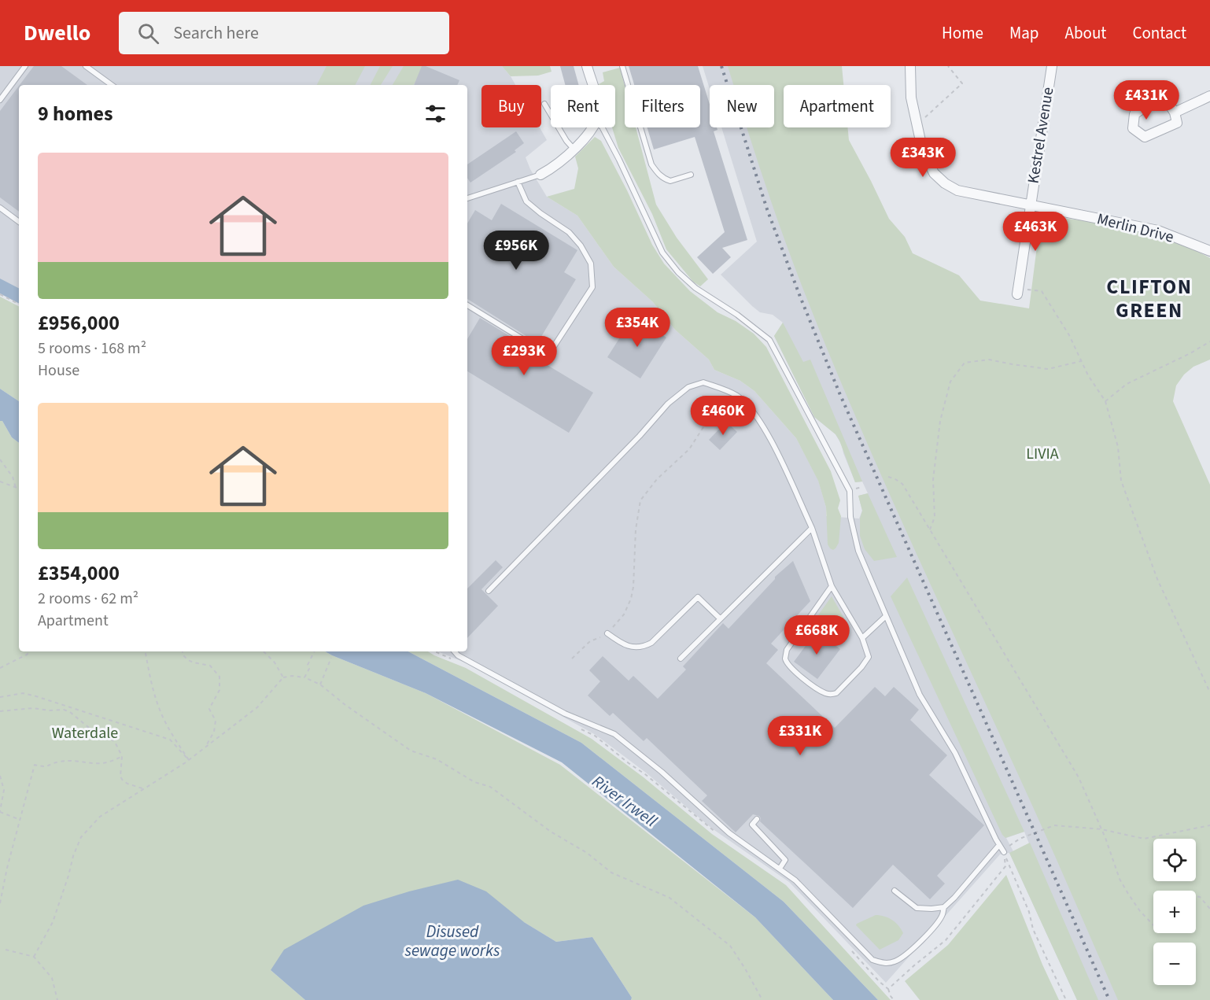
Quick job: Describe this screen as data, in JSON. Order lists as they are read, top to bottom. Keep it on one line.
{"streets":{"street":["Kestrel Avenue","Merlin Drive"]},"crossings":[["Kestrel Avenue","Merlin Drive"]],"districts":["CLIFTON GREEN"],"water":["River Irwell","Disused sewage works"],"parks":["LIVIA","Waterdale"],"page":{"header":"Dwello","search":"Search here","nav":["Home","Map","About","Contact"],"price":["£431K","£343K","£463K","£956K","£354K","£293K","£460K","£668K","£331K"],"chip":["Buy","Rent","Filters","New","Apartment"],"heading":"9 homes","list":[{"name":"£956,000","note":"5 rooms · 168 m² · House"},{"name":"£354,000","note":"2 rooms · 62 m² · Apartment"}],"map_buttons":["+","−"]}}
